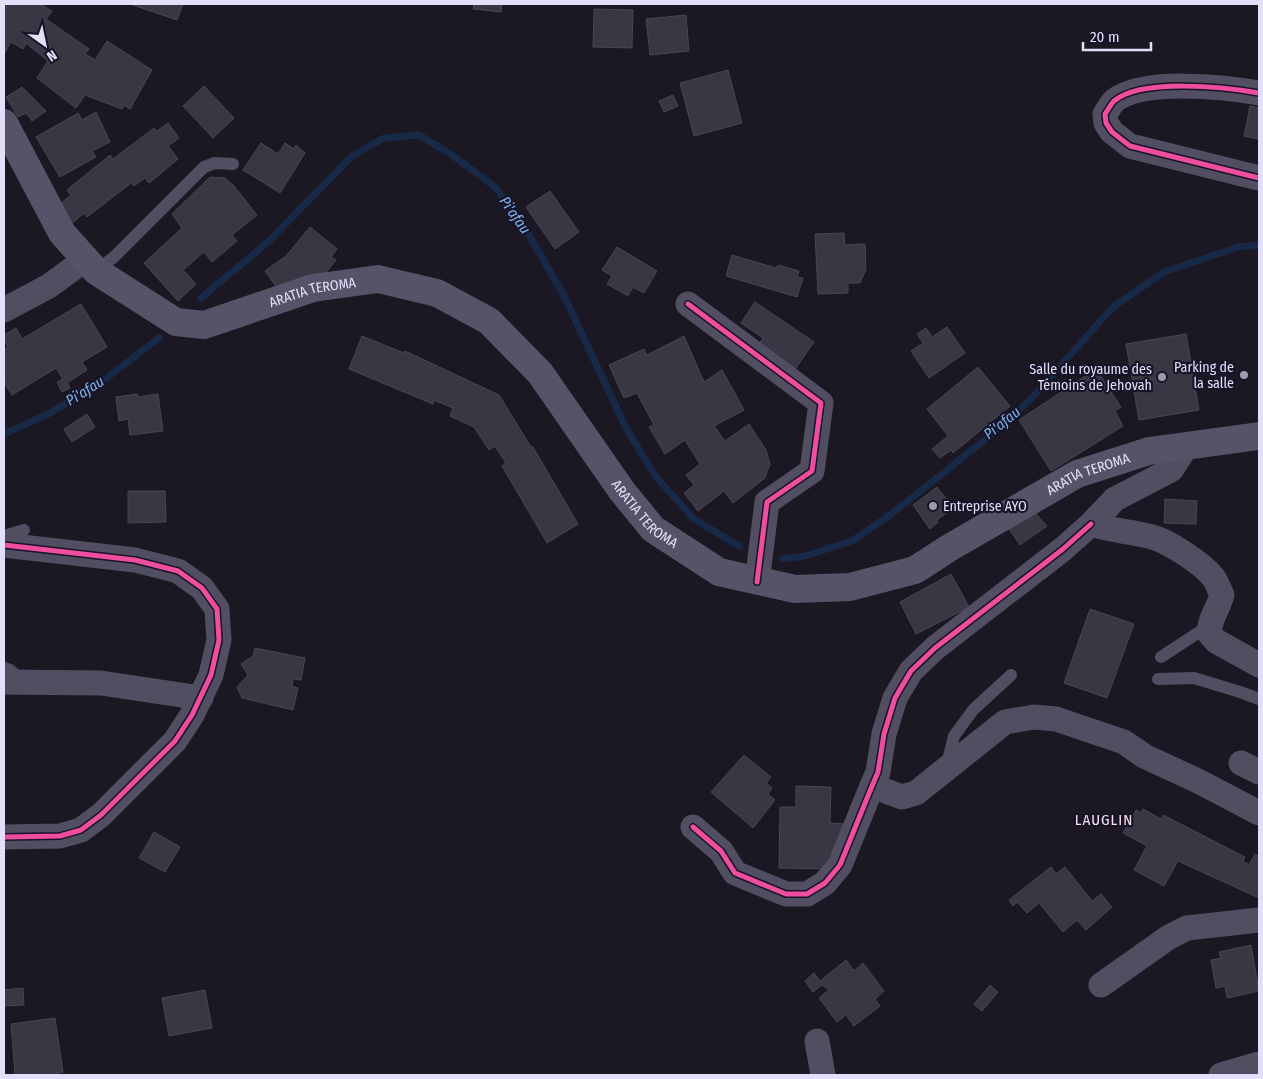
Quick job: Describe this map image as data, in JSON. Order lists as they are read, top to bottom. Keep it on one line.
{"streets":{"main road":["ARATIA TEROMA"]},"districts":["LAUGLIN"],"water":["Pi'afau"],"places":["Parking de la salle","Salle du royaume des Témoins de Jehovah","Entreprise AYO"],"scale_bar":"20 m","north":"bottom right"}
